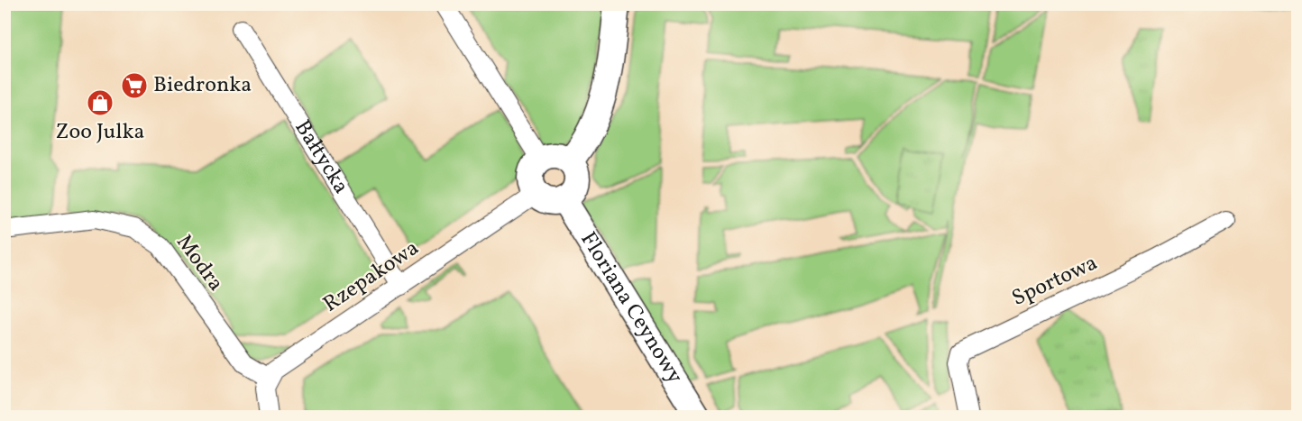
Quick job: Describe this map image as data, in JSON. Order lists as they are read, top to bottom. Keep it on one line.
{"streets":{"street":["Bałtycka","Modra","Rzepakowa","Sportowa","Floriana Ceynowy"]},"crossings":[["Bałtycka","Rzepakowa"],["Modra","Rzepakowa"],["Rzepakowa","Floriana Ceynowy"]],"places":{"supermarket":["Biedronka"],"shop":["Zoo Julka"]}}
